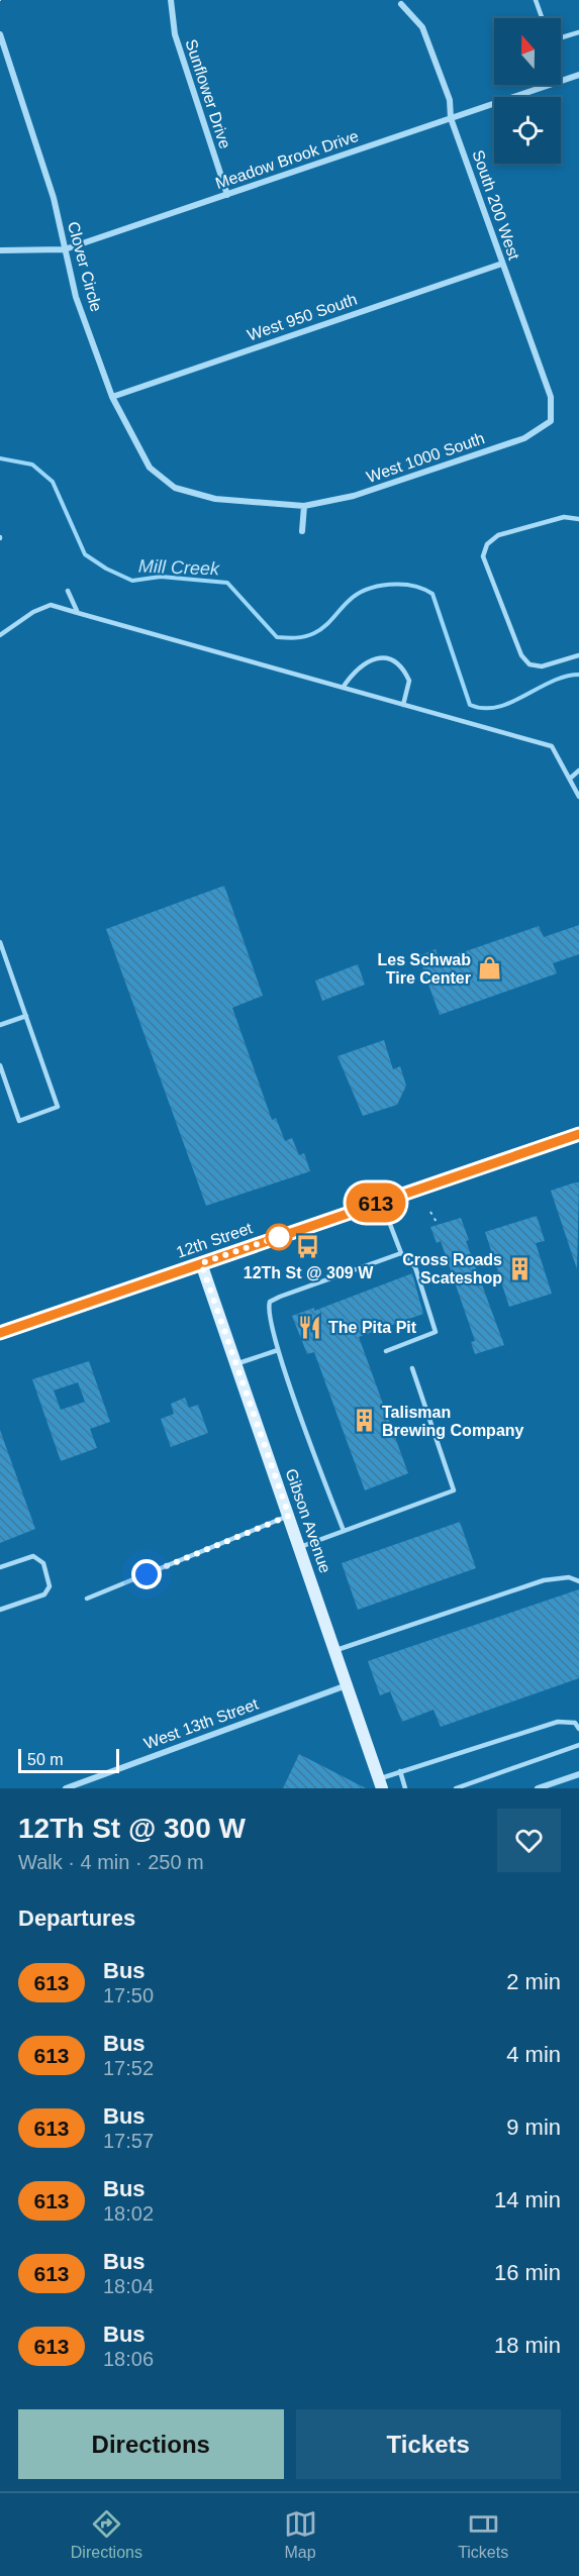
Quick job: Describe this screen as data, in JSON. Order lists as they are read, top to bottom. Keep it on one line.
{"streets":{"main road":["12th Street"],"street":["Sunflower Drive","Meadow Brook Drive","South 200 West","Clover Circle","West 950 South","West 1000 South","Gibson Avenue","West 13th Street"]},"crossings":[["Sunflower Drive","Meadow Brook Drive"],["Meadow Brook Drive","South 200 West"],["Meadow Brook Drive","Clover Circle"],["South 200 West","West 950 South"],["South 200 West","West 1000 South"],["Clover Circle","West 950 South"],["Clover Circle","West 1000 South"],["12th Street","Gibson Avenue"],["Gibson Avenue","West 13th Street"]],"water":["Mill Creek"],"places":{"shop":["Les Schwab Tire Center"],"bus stop":["12Th St @ 309 W"],"building":["Cross Roads Scateshop","Talisman Brewing Company"],"restaurant":["The Pita Pit"]},"lines":["bus line 613"],"scale_bar":"50 m","north":"top","page":{"on_map":"613","scale":"50 m","heading":[["12Th St @ 300 W","Walk · 4 min · 250 m"],"Departures"],"list":[{"mark":"613","name":"Bus","note":"17:50","value":"2 min"},{"mark":"613","name":"Bus","note":"17:52","value":"4 min"},{"mark":"613","name":"Bus","note":"17:57","value":"9 min"},{"mark":"613","name":"Bus","note":"18:02","value":"14 min"},{"mark":"613","name":"Bus","note":"18:04","value":"16 min"},{"mark":"613","name":"Bus","note":"18:06","value":"18 min"}],"buttons":["Directions","Tickets"],"tabs":["Directions","Map","Tickets"]}}
